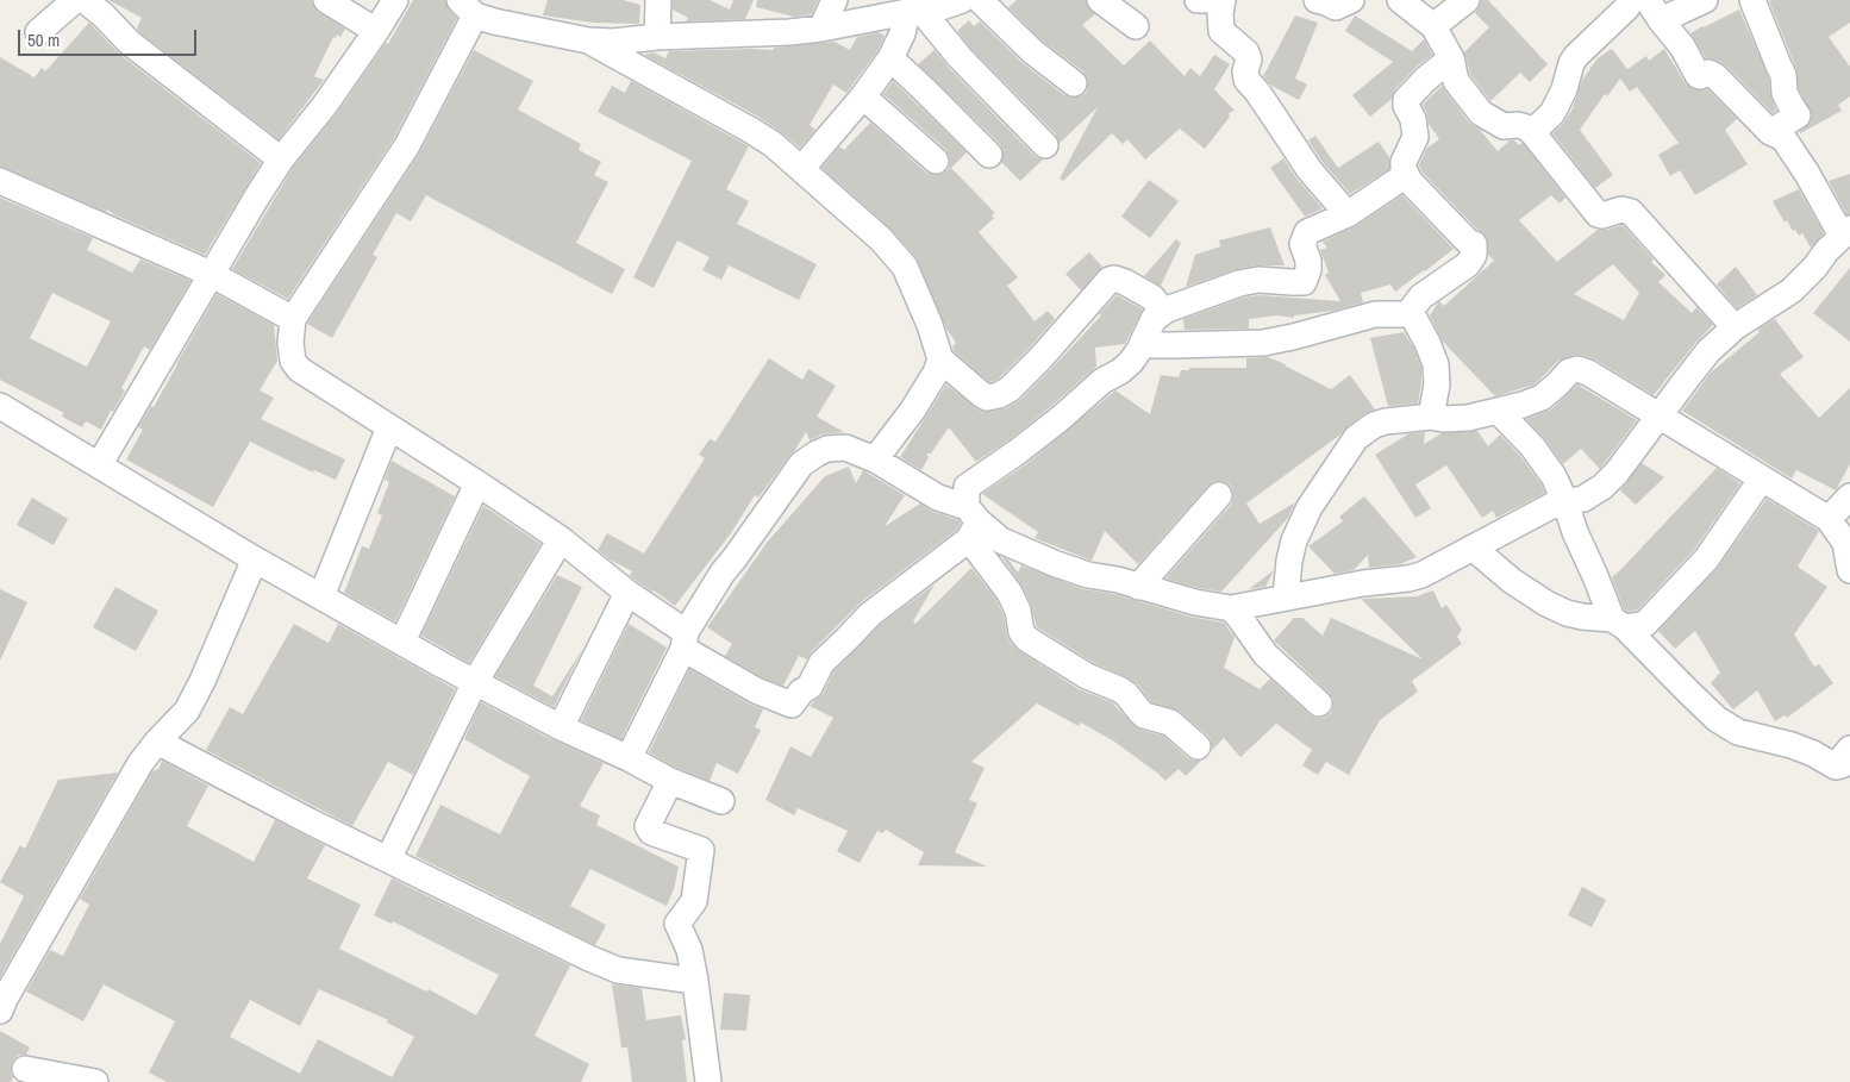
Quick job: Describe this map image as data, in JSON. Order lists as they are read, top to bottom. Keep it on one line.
{"scale_bar":"50 m"}
